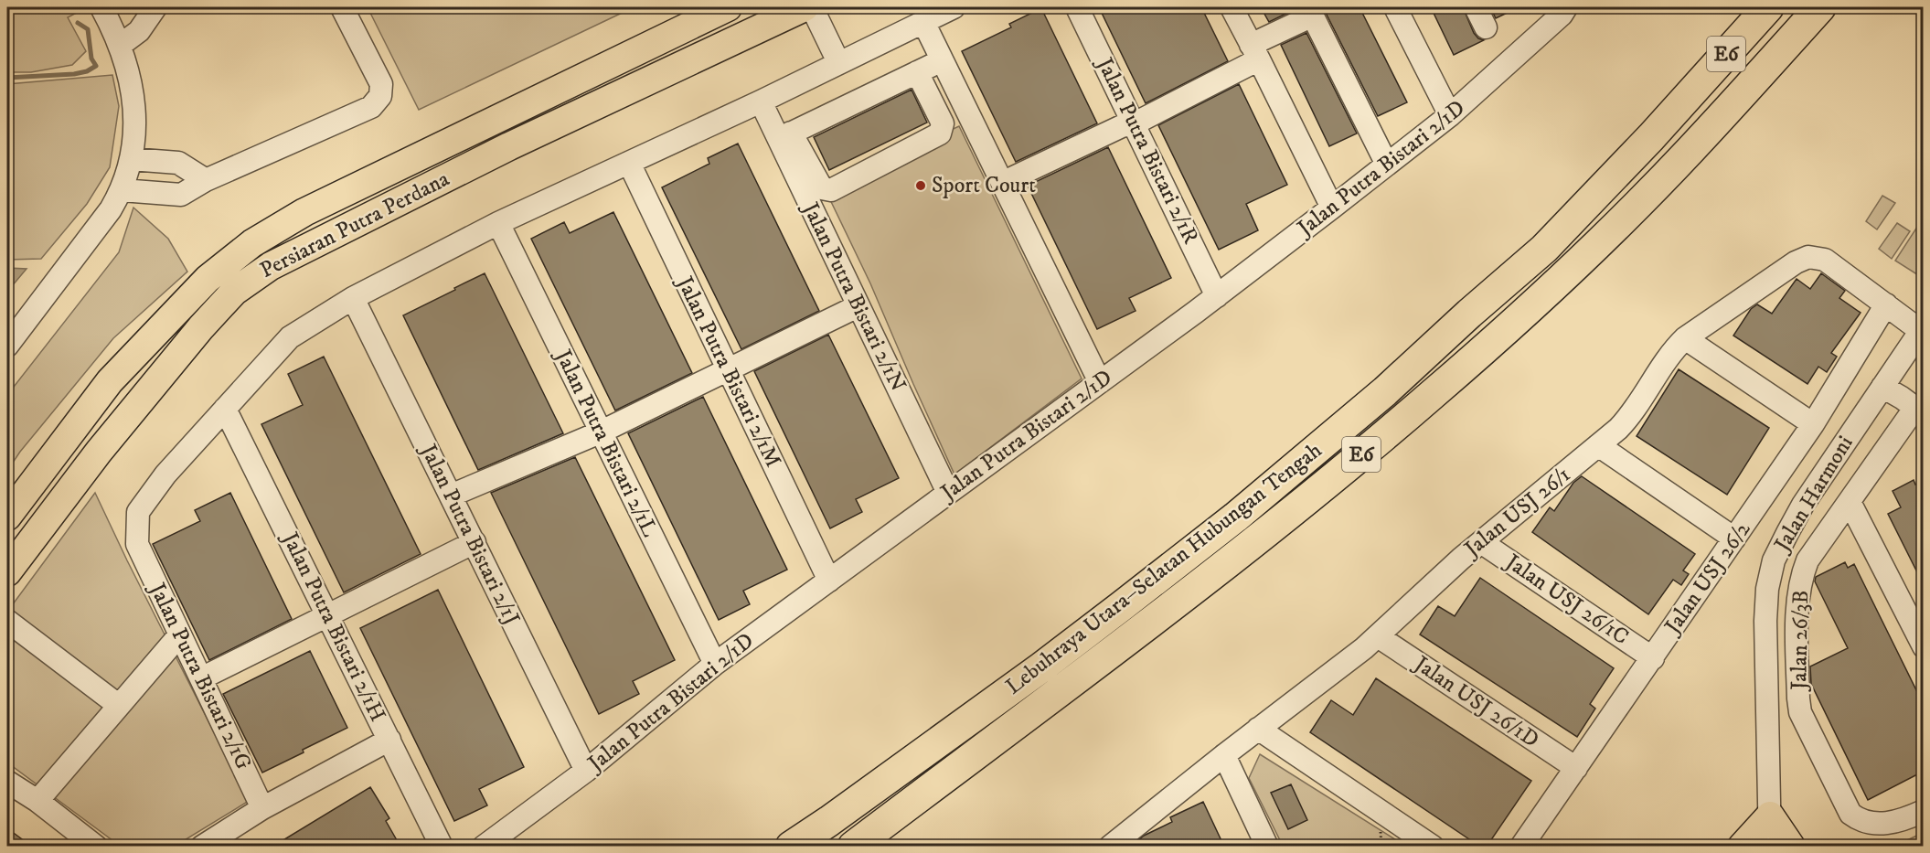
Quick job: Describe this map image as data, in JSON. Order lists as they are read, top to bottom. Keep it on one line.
{"streets":{"highway":["E6","Lebuhraya Utara–Selatan Hubungan Tengah"],"main road":["Persiaran Putra Perdana"],"street":["Jalan Putra Bistari 2/1R","Jalan Putra Bistari 2/1D","Jalan Putra Bistari 2/1N","Jalan Putra Bistari 2/1M","Jalan Putra Bistari 2/1L","Jalan Harmoni","Jalan USJ 26/1","Jalan Putra Bistari 2/1J","Jalan USJ 26/2","Jalan USJ 26/1C","Jalan Putra Bistari 2/1H","Jalan 26/3B","Jalan Putra Bistari 2/1G","Jalan USJ 26/1D"]},"crossings":[["Jalan Putra Bistari 2/1R","Jalan Putra Bistari 2/1D"],["Jalan Putra Bistari 2/1D","Jalan Putra Bistari 2/1N"],["Jalan Putra Bistari 2/1D","Jalan Putra Bistari 2/1M"],["Jalan Putra Bistari 2/1D","Jalan Putra Bistari 2/1L"],["Jalan Putra Bistari 2/1D","Jalan Putra Bistari 2/1J"],["Jalan Harmoni","Jalan USJ 26/1"],["Jalan USJ 26/1","Jalan USJ 26/2"],["Jalan USJ 26/1","Jalan USJ 26/1C"],["Jalan USJ 26/1","Jalan USJ 26/1D"],["Jalan USJ 26/2","Jalan USJ 26/1C"],["Jalan USJ 26/2","Jalan USJ 26/1D"],["Jalan Putra Bistari 2/1H","Jalan Putra Bistari 2/1G"]],"places":["Sport Court"]}
